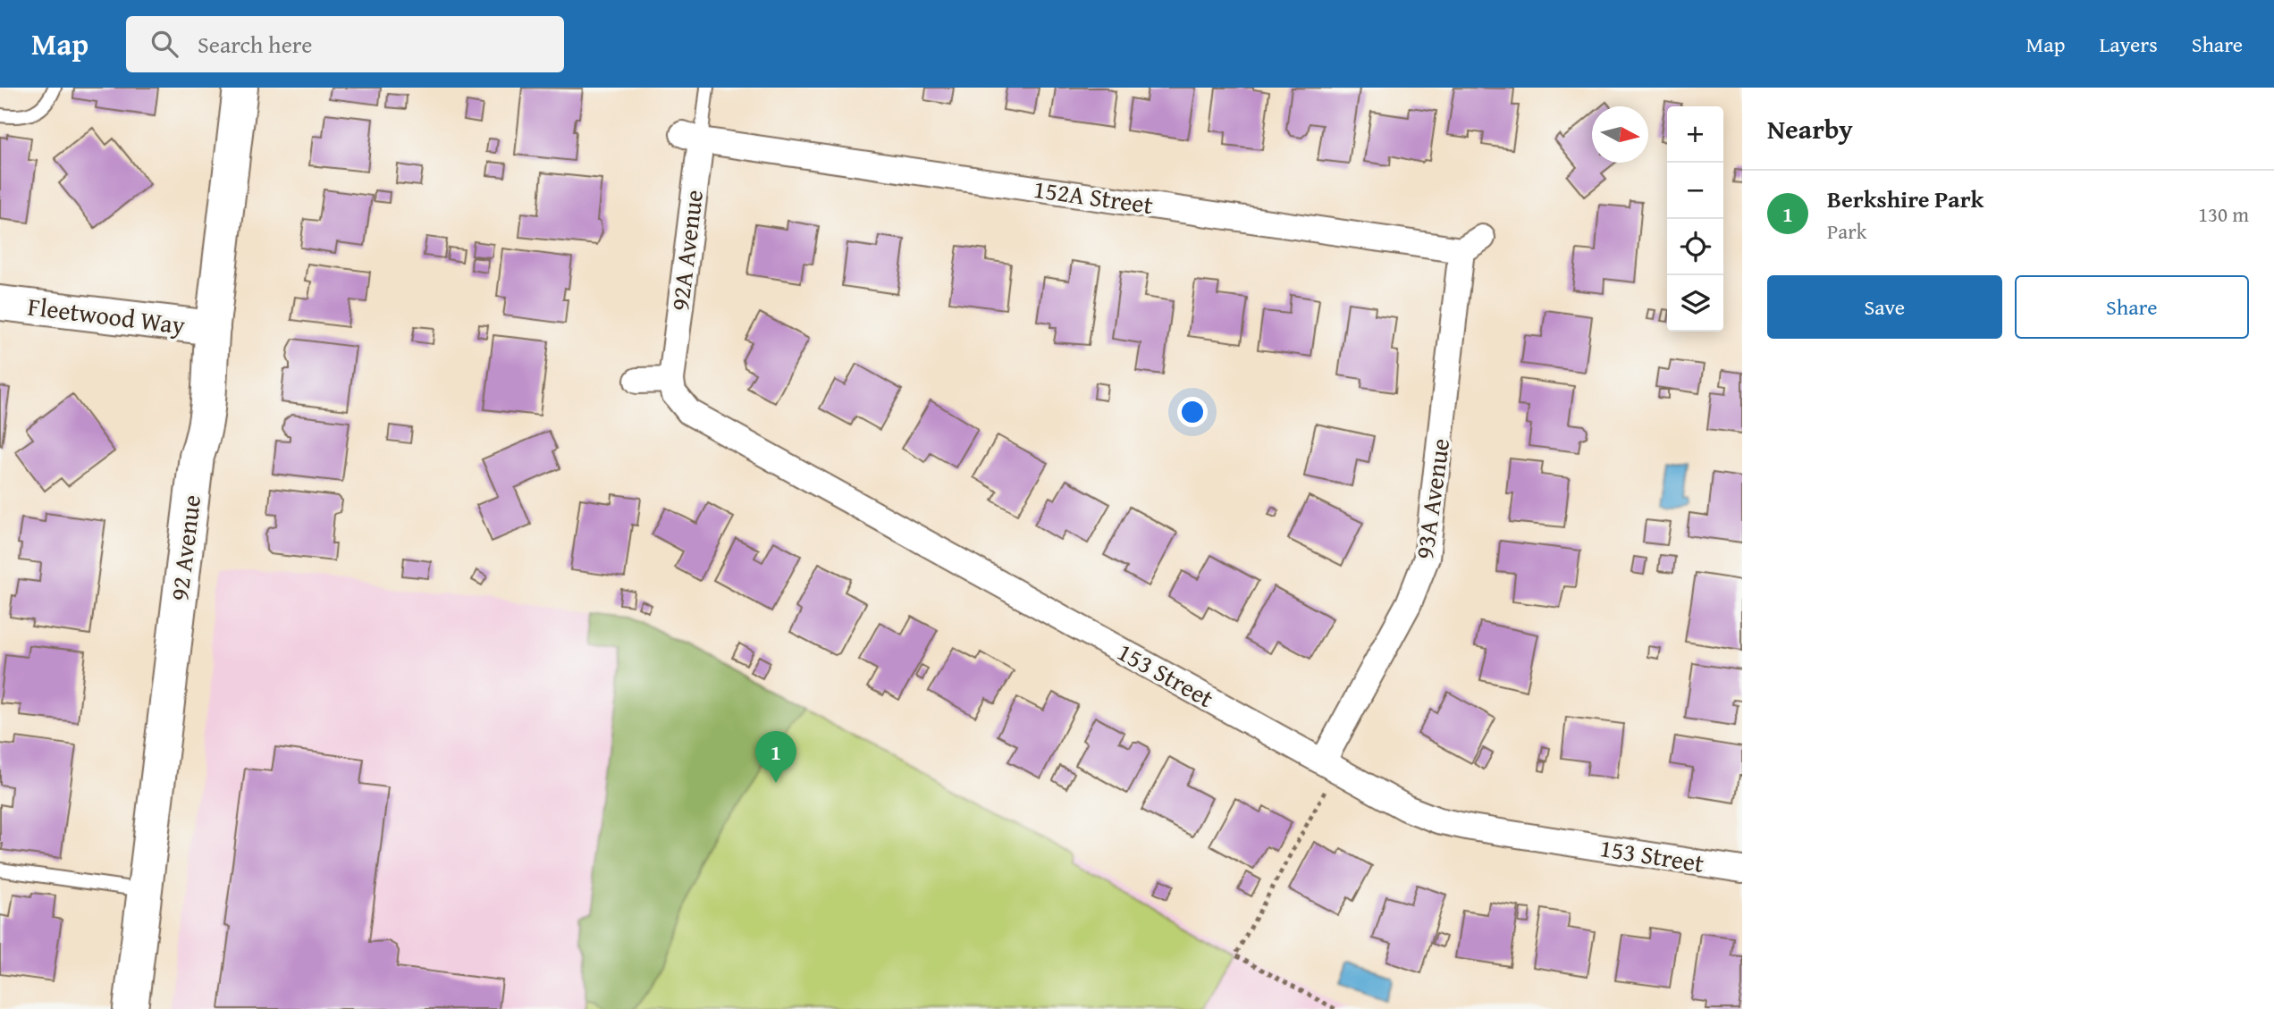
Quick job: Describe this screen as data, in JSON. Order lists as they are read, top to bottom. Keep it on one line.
{"streets":{"street":["152A Street","92A Avenue","Fleetwood Way","93A Avenue","92 Avenue","153 Street"]},"crossings":[["152A Street","92A Avenue"],["152A Street","93A Avenue"],["92A Avenue","153 Street"],["Fleetwood Way","92 Avenue"],["93A Avenue","153 Street"]],"north":"right","page":{"header":"Map","search":"Search here","nav":["Map","Layers","Share"],"heading":"Nearby","map_buttons":["+","−"],"list":[{"mark":"1","name":"Berkshire Park","note":"Park","value":"130 m"}],"buttons":["Save","Share"],"pins":"1"}}
